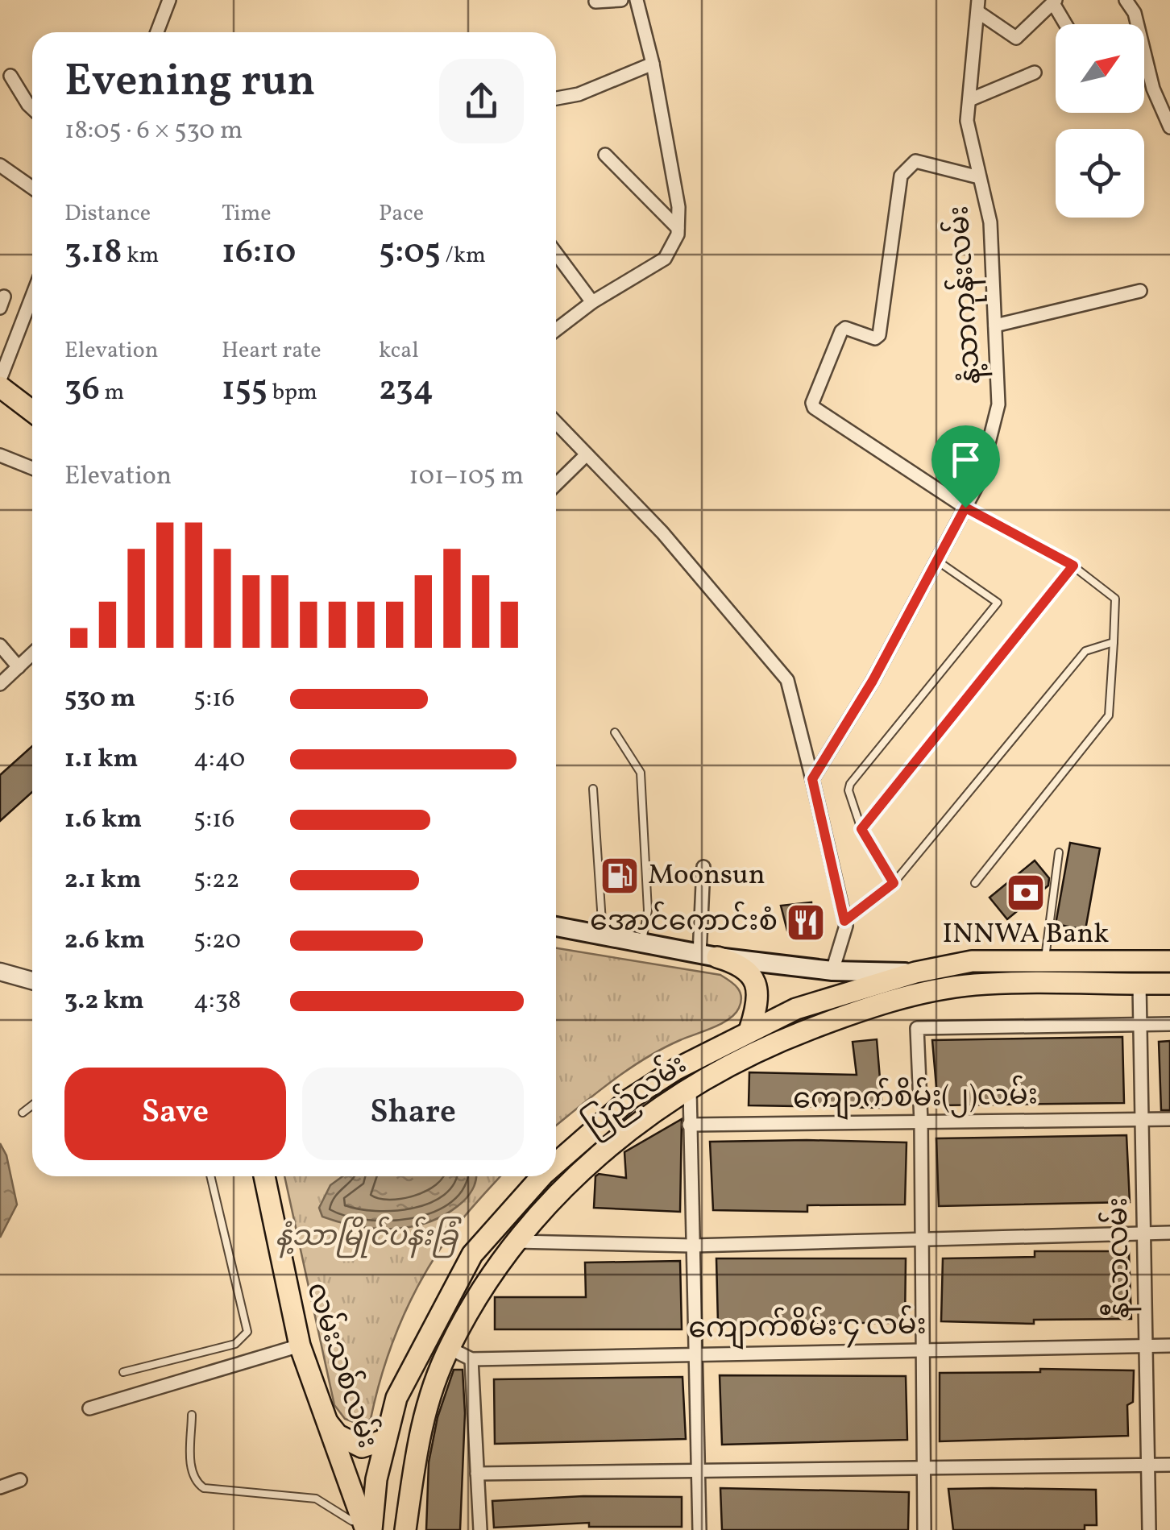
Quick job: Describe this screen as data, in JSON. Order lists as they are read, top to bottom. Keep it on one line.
{"streets":{"main road":["ပြည်လမ်း","လမ်းသစ်လမ်း"],"street":["နံ့သာကုန်းလမ်း","ကျောက်စိမ်း(၂)လမ်း","နီလာလမ်း","ကျောက်စိမ်း ၄ လမ်း"]},"crossings":[["ပြည်လမ်း","နီလာလမ်း"],["ပြည်လမ်း","ကျောက်စိမ်း ၄ လမ်း"],["ပြည်လမ်း","လမ်းသစ်လမ်း"],["ကျောက်စိမ်း(၂)လမ်း","နီလာလမ်း"],["နီလာလမ်း","ကျောက်စိမ်း ၄ လမ်း"]],"parks":["နံ့သာမြိုင်ပန်းခြံ"],"places":{"fuel station":["Moonsun"],"bank":["INNWA Bank"],"restaurant":["အောင်ကောင်းစံ"]},"north":"top right","page":{"heading":["Evening run","18:05 · 6 × 530 m"],"stats":[["Distance","3.18 km"],["Time","16:10"],["Pace","5:05 /km"],["Elevation","36 m"],["Heart rate","155 bpm"],["kcal","234"]],"chart":["Elevation","101–105 m"],"list":[{"name":"530 m","note":"5:16"},{"name":"1.1 km","note":"4:40"},{"name":"1.6 km","note":"5:16"},{"name":"2.1 km","note":"5:22"},{"name":"2.6 km","note":"5:20"},{"name":"3.2 km","note":"4:38"}],"buttons":["Save","Share"]}}
